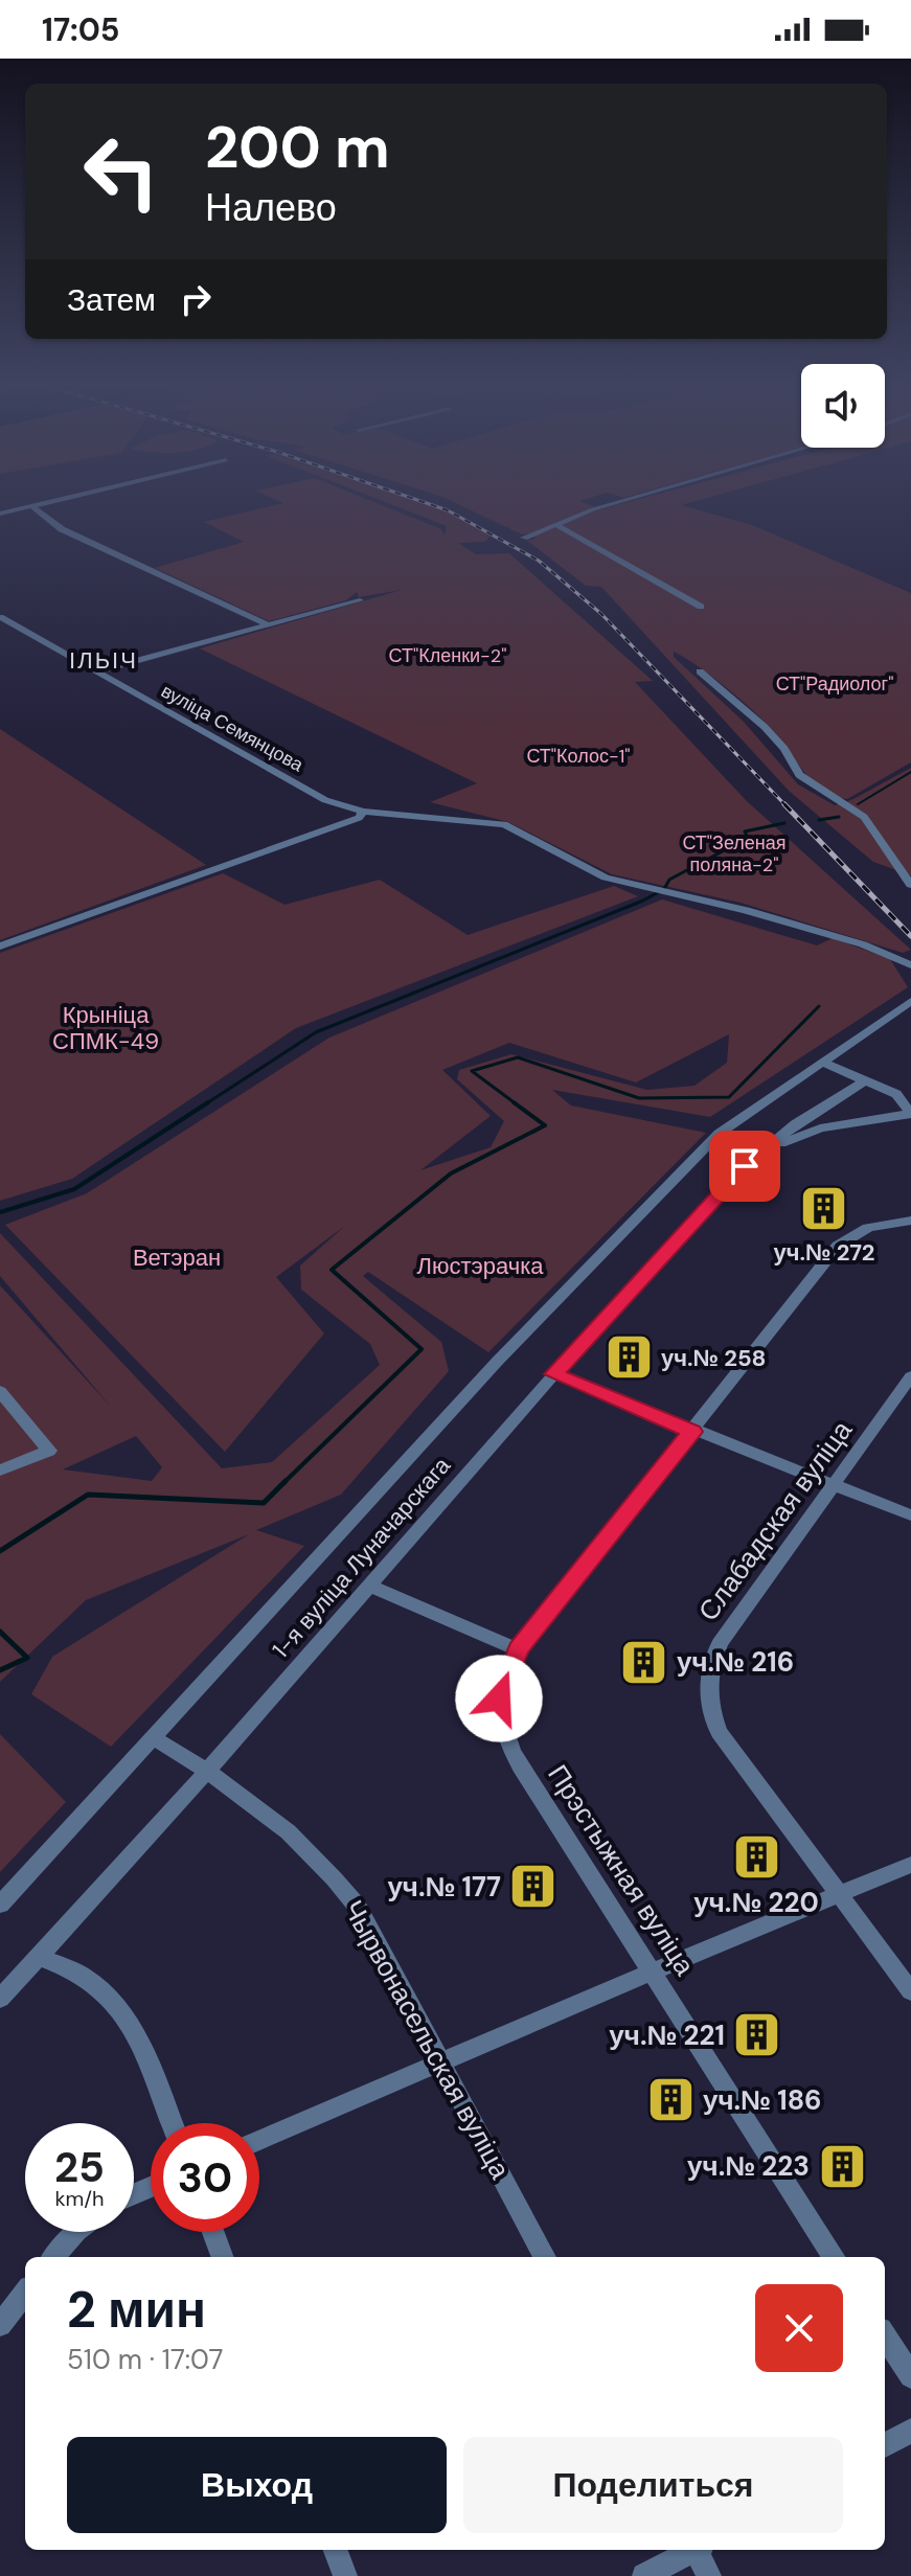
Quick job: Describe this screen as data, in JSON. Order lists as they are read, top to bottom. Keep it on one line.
{"streets":{"street":["вуліца Семянцова","Слабадская вуліца","1-я вуліца Луначарскага","Прэстыжная вуліца","Чырвонасельская вуліца"]},"crossings":[["1-я вуліца Луначарскага","Чырвонасельская вуліца"]],"districts":["ІЛЬІЧ"],"parks":["СТ\"Кленки-2\"","СТ\"Радиолог\"","СТ\"Колос-1\"","СТ\"Зеленая поляна-2\"","Крыніца СПМК-49","Ветэран","Люстэрачка"],"places":{"building":["уч.№ 272","уч.№ 258","уч.№ 216","уч.№ 220","уч.№ 177","уч.№ 221","уч.№ 186","уч.№ 223"]},"page":{"status":"17:05","turn":["200 m","Налево"],"then":"Затем","speed":"25 km/h","limit":"30","heading":["2 мин","510 m · 17:07"],"buttons":["Выход","Поделиться"]}}
